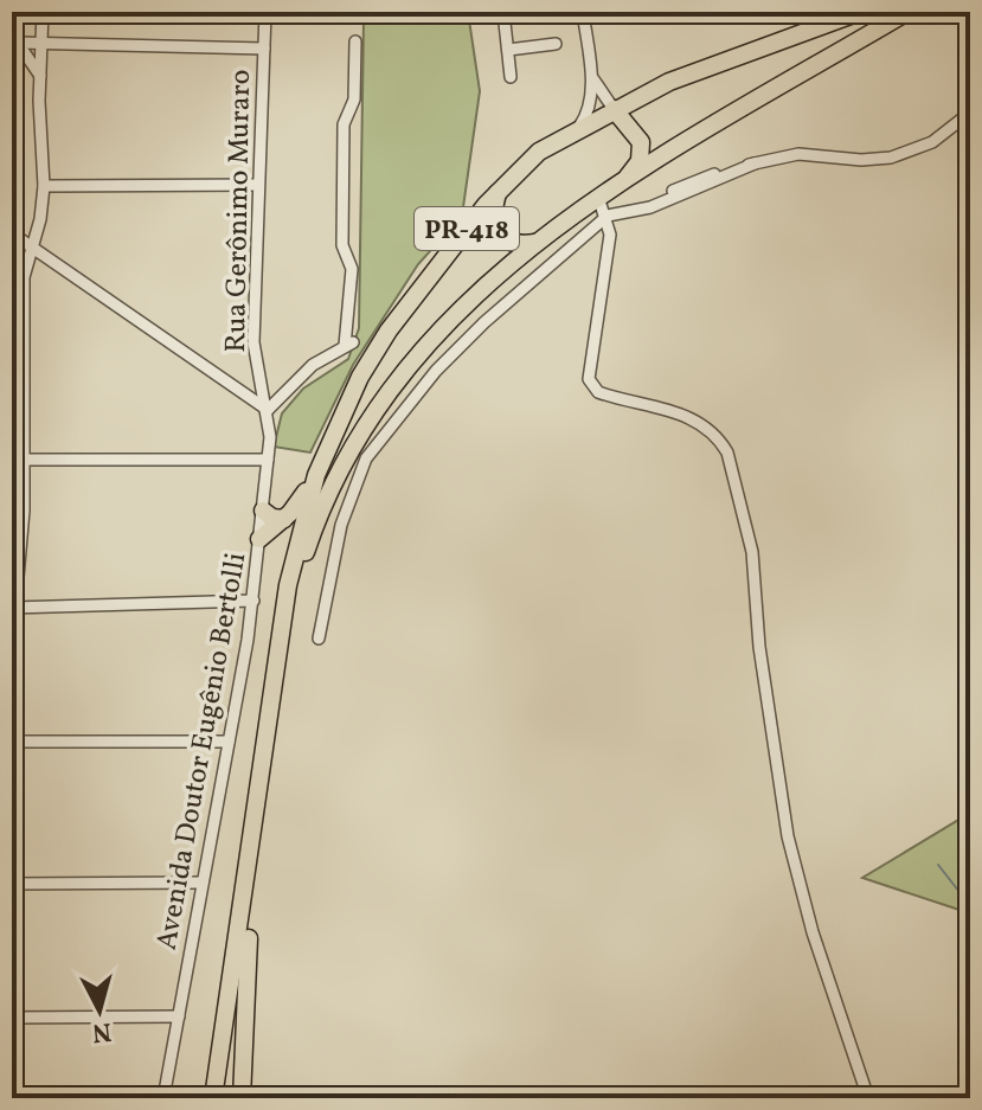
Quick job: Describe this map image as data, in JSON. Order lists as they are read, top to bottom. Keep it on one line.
{"streets":{"highway":["PR-418"],"street":["Rua Gerônimo Muraro","Avenida Doutor Eugênio Bertolli"]},"crossings":[["Rua Gerônimo Muraro","Avenida Doutor Eugênio Bertolli"]],"north":"bottom"}
